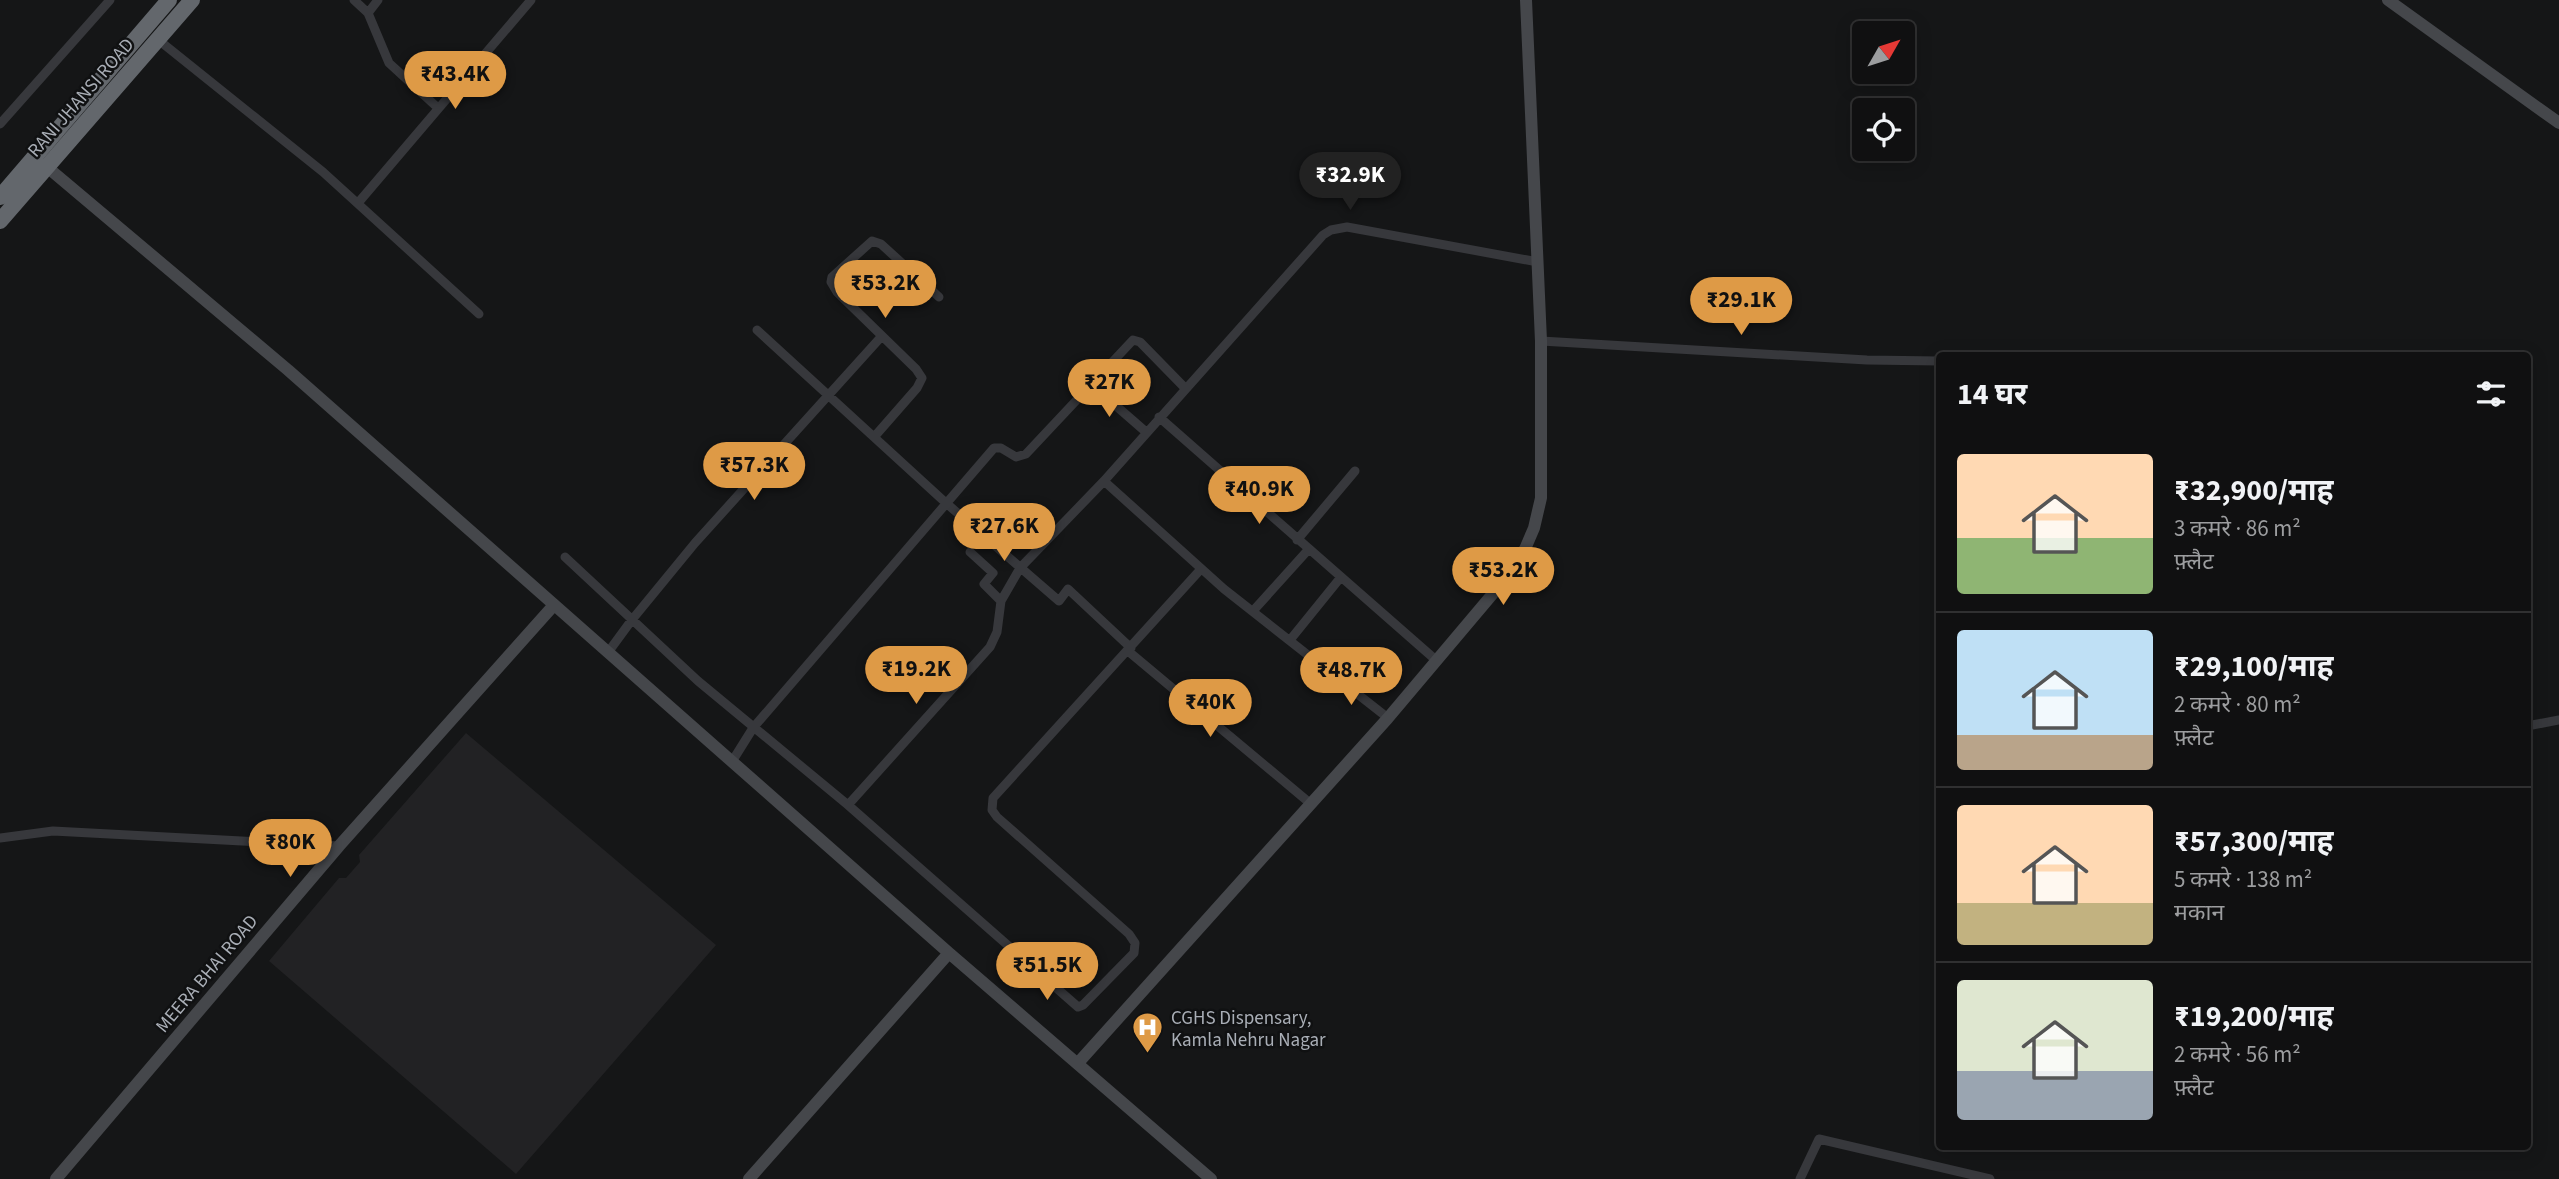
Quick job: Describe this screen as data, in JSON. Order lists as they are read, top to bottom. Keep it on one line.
{"streets":{"highway":["RANI JHANSI ROAD"],"street":["MEERA BHAI ROAD"]},"places":{"hospital":["CGHS Dispensary, Kamla Nehru Nagar"]},"north":"top right","page":{"price":["₹43.4K","₹32.9K","₹53.2K","₹29.1K","₹27K","₹57.3K","₹40.9K","₹27.6K","₹53.2K","₹19.2K","₹48.7K","₹40K","₹80K","₹51.5K"],"heading":"14 घर","list":[{"name":"₹32,900/माह","note":"3 कमरे · 86 m² · फ़्लैट"},{"name":"₹29,100/माह","note":"2 कमरे · 80 m² · फ़्लैट"},{"name":"₹57,300/माह","note":"5 कमरे · 138 m² · मकान"},{"name":"₹19,200/माह","note":"2 कमरे · 56 m² · फ़्लैट"}]}}
